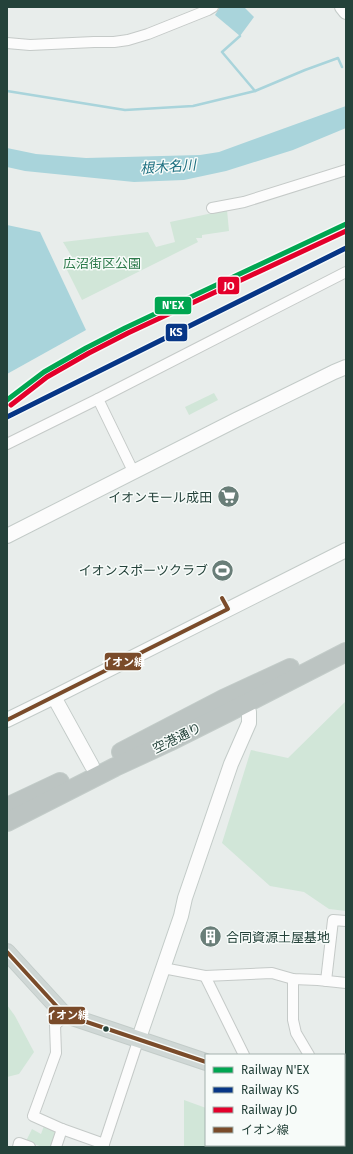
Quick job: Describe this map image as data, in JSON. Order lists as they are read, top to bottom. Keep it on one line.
{"streets":{"highway":["空港通り"]},"water":["根木名川"],"parks":["広沼街区公園"],"places":{"supermarket":["イオンモール成田"],"sports":["イオンスポーツクラブ"],"building":["合同資源土屋基地"]},"lines":["rail line N'EX","rail line JO","rail line KS","transit line イオン線"],"legend":["Railway N'EX","Railway KS","Railway JO","イオン線"]}
